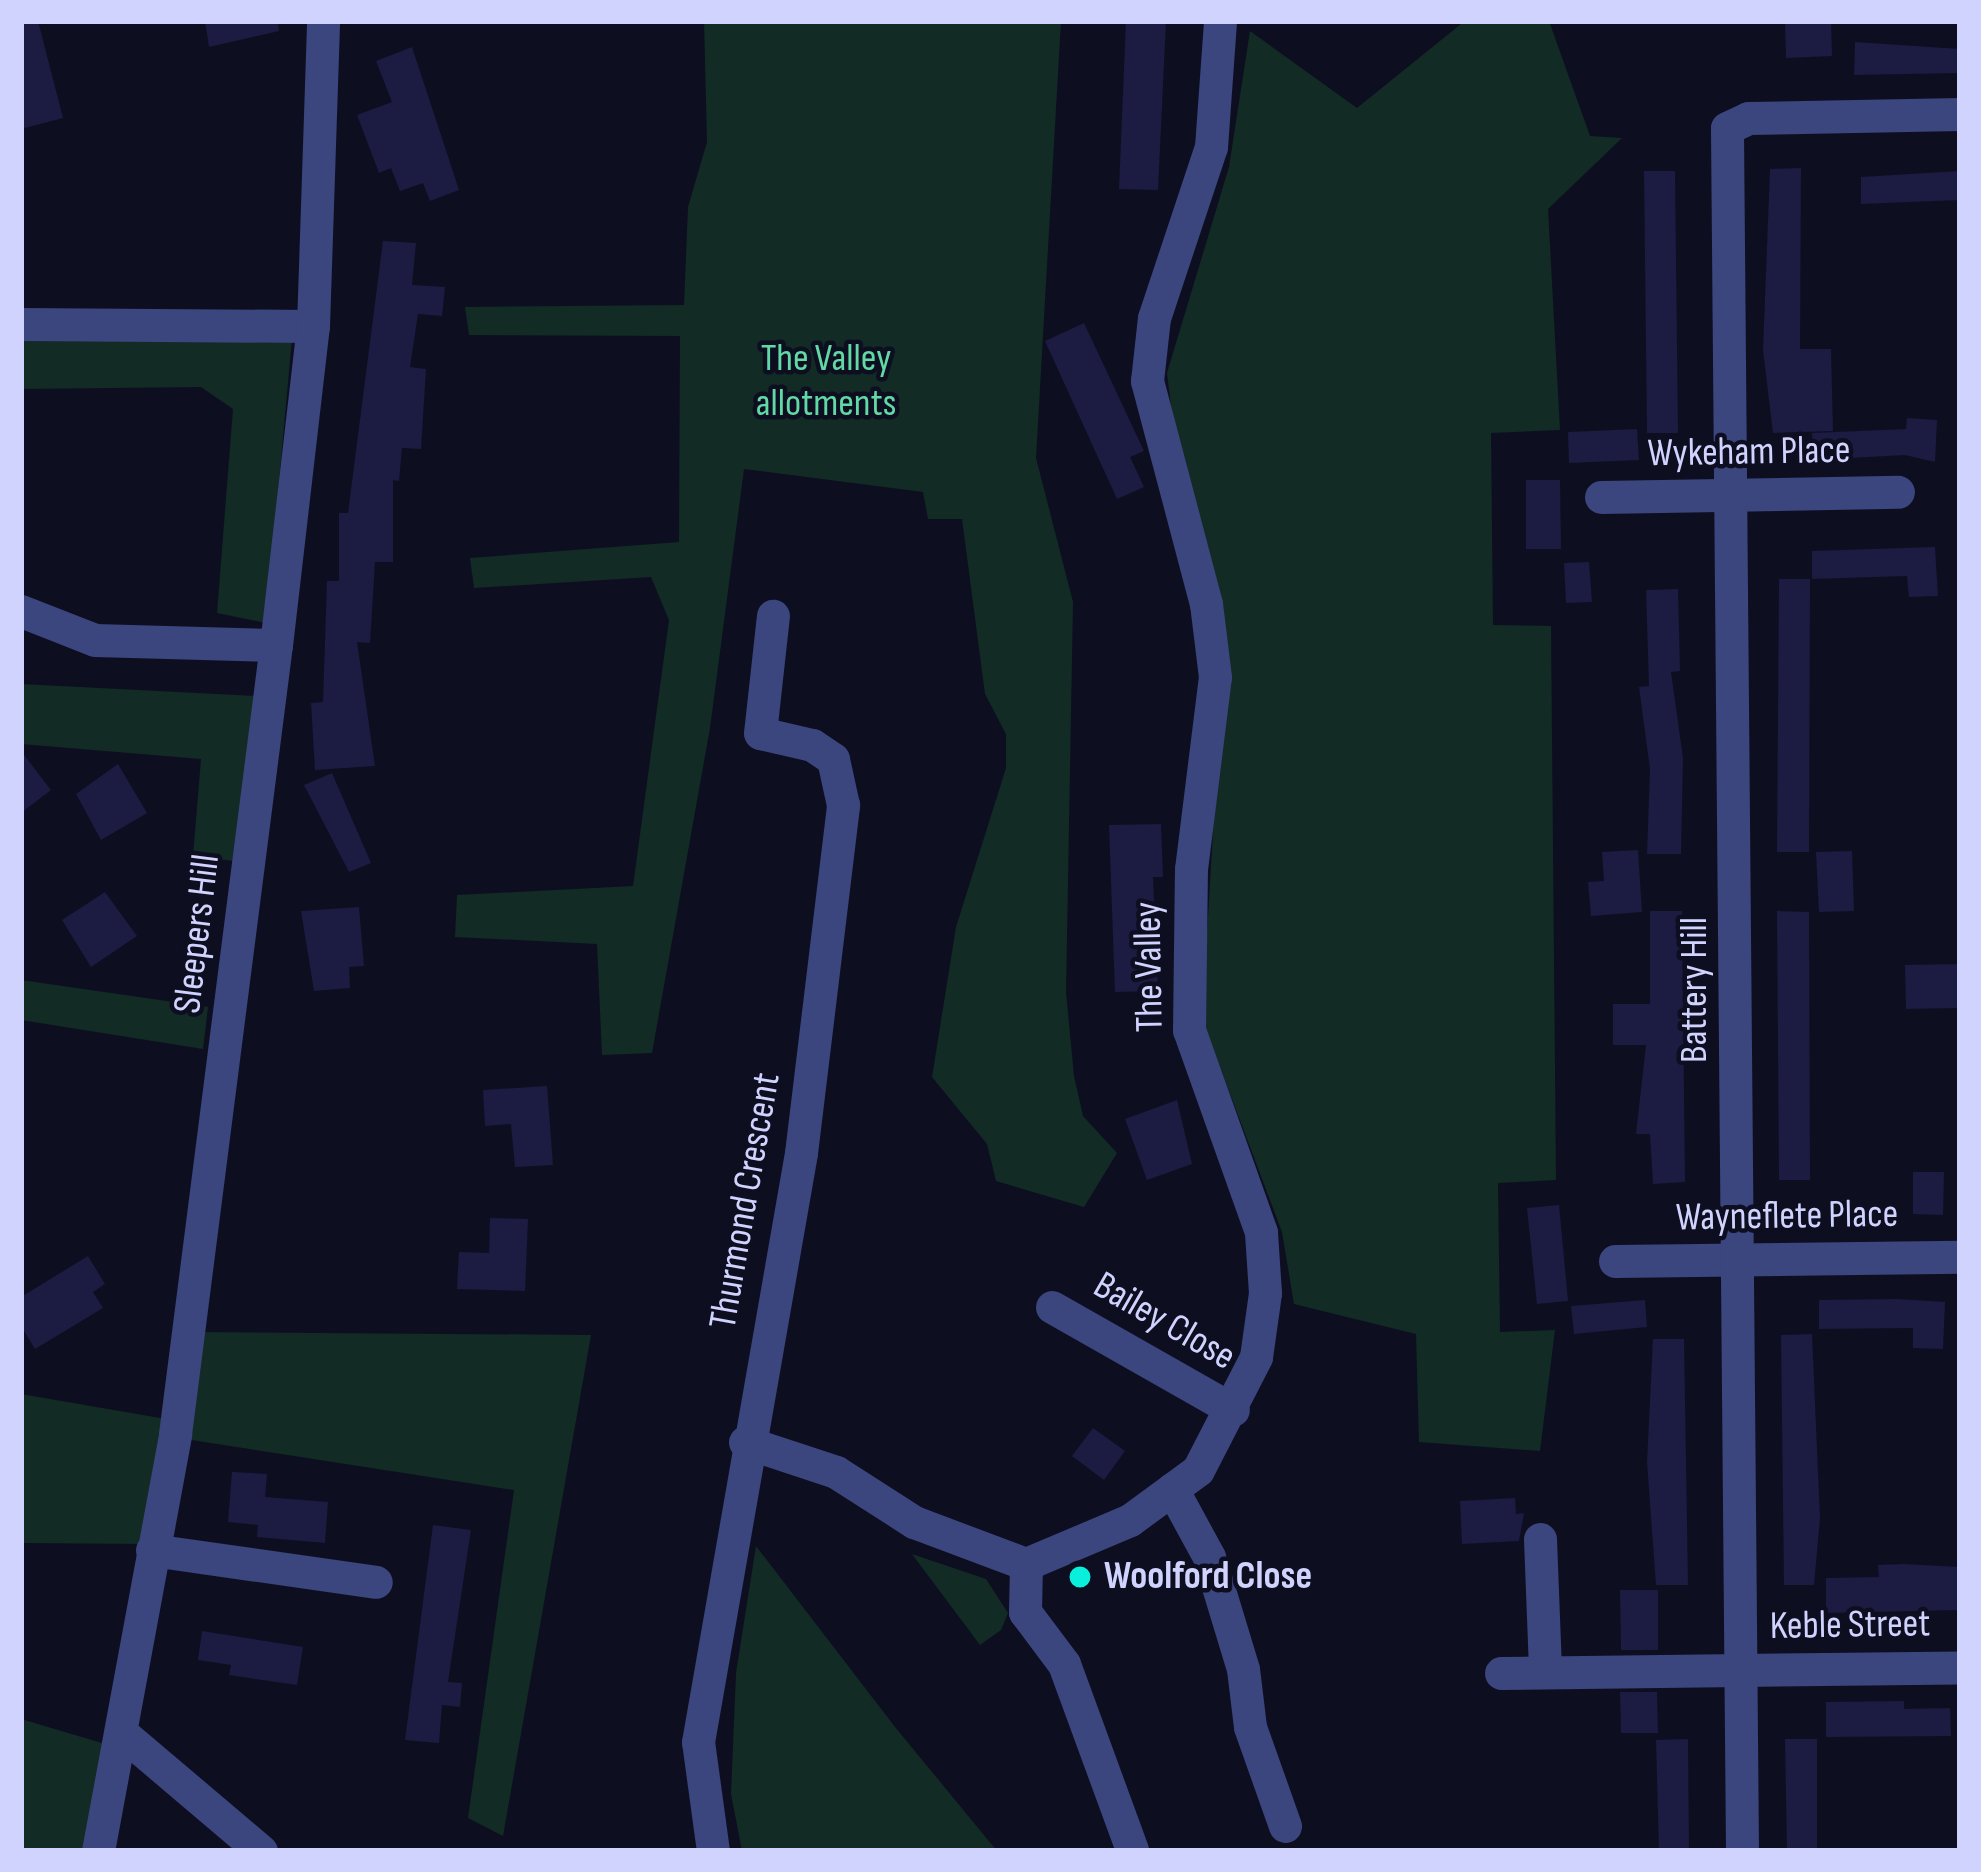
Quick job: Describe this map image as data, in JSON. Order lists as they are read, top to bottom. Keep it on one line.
{"streets":{"street":["Wykeham Place","Sleepers Hill","The Valley","Battery Hill","Thurmond Crescent","Wayneflete Place","Bailey Close","Keble Street"]},"crossings":[["Wykeham Place","Battery Hill"],["The Valley","Bailey Close"],["Battery Hill","Wayneflete Place"],["Battery Hill","Keble Street"]],"parks":["The Valley allotments"],"places":["Woolford Close"]}
